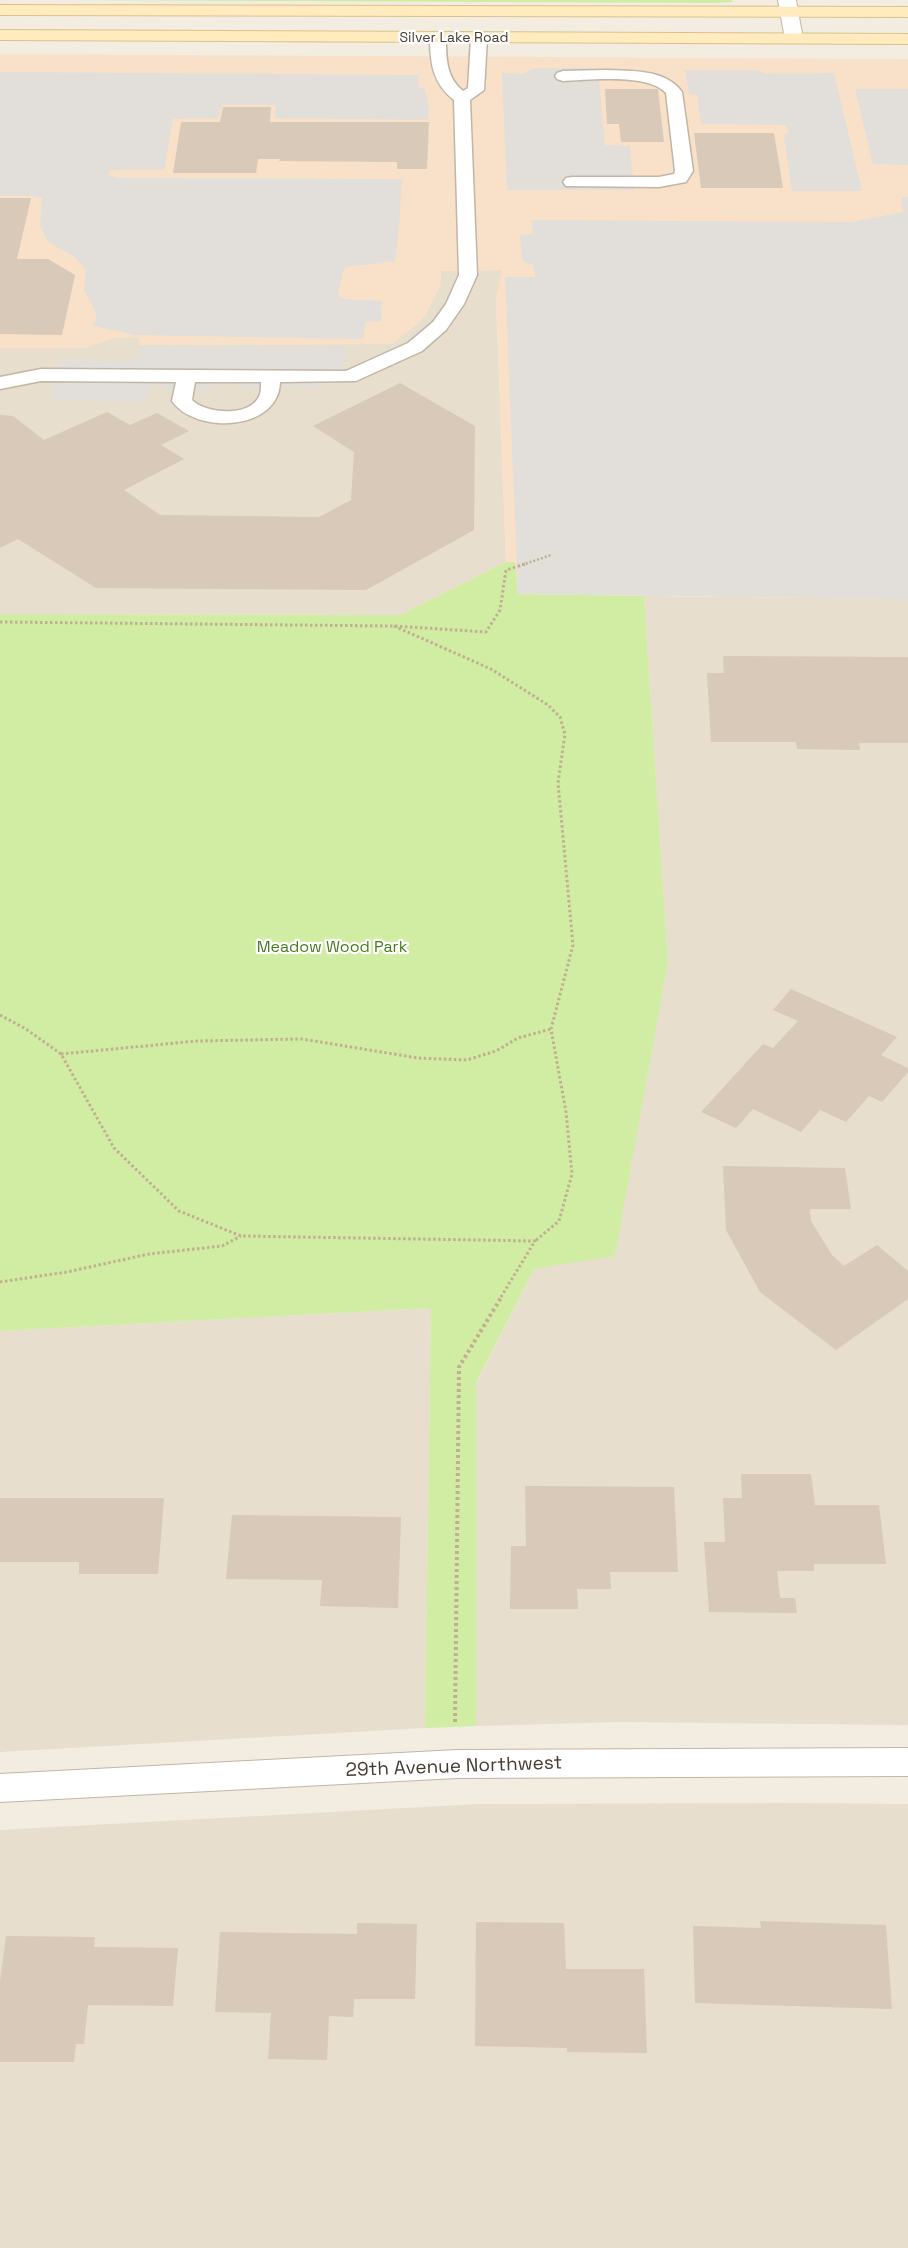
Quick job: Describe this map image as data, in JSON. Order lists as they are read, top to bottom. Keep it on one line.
{"streets":{"main road":["Silver Lake Road"],"street":["29th Avenue Northwest"]},"parks":["Meadow Wood Park"]}
